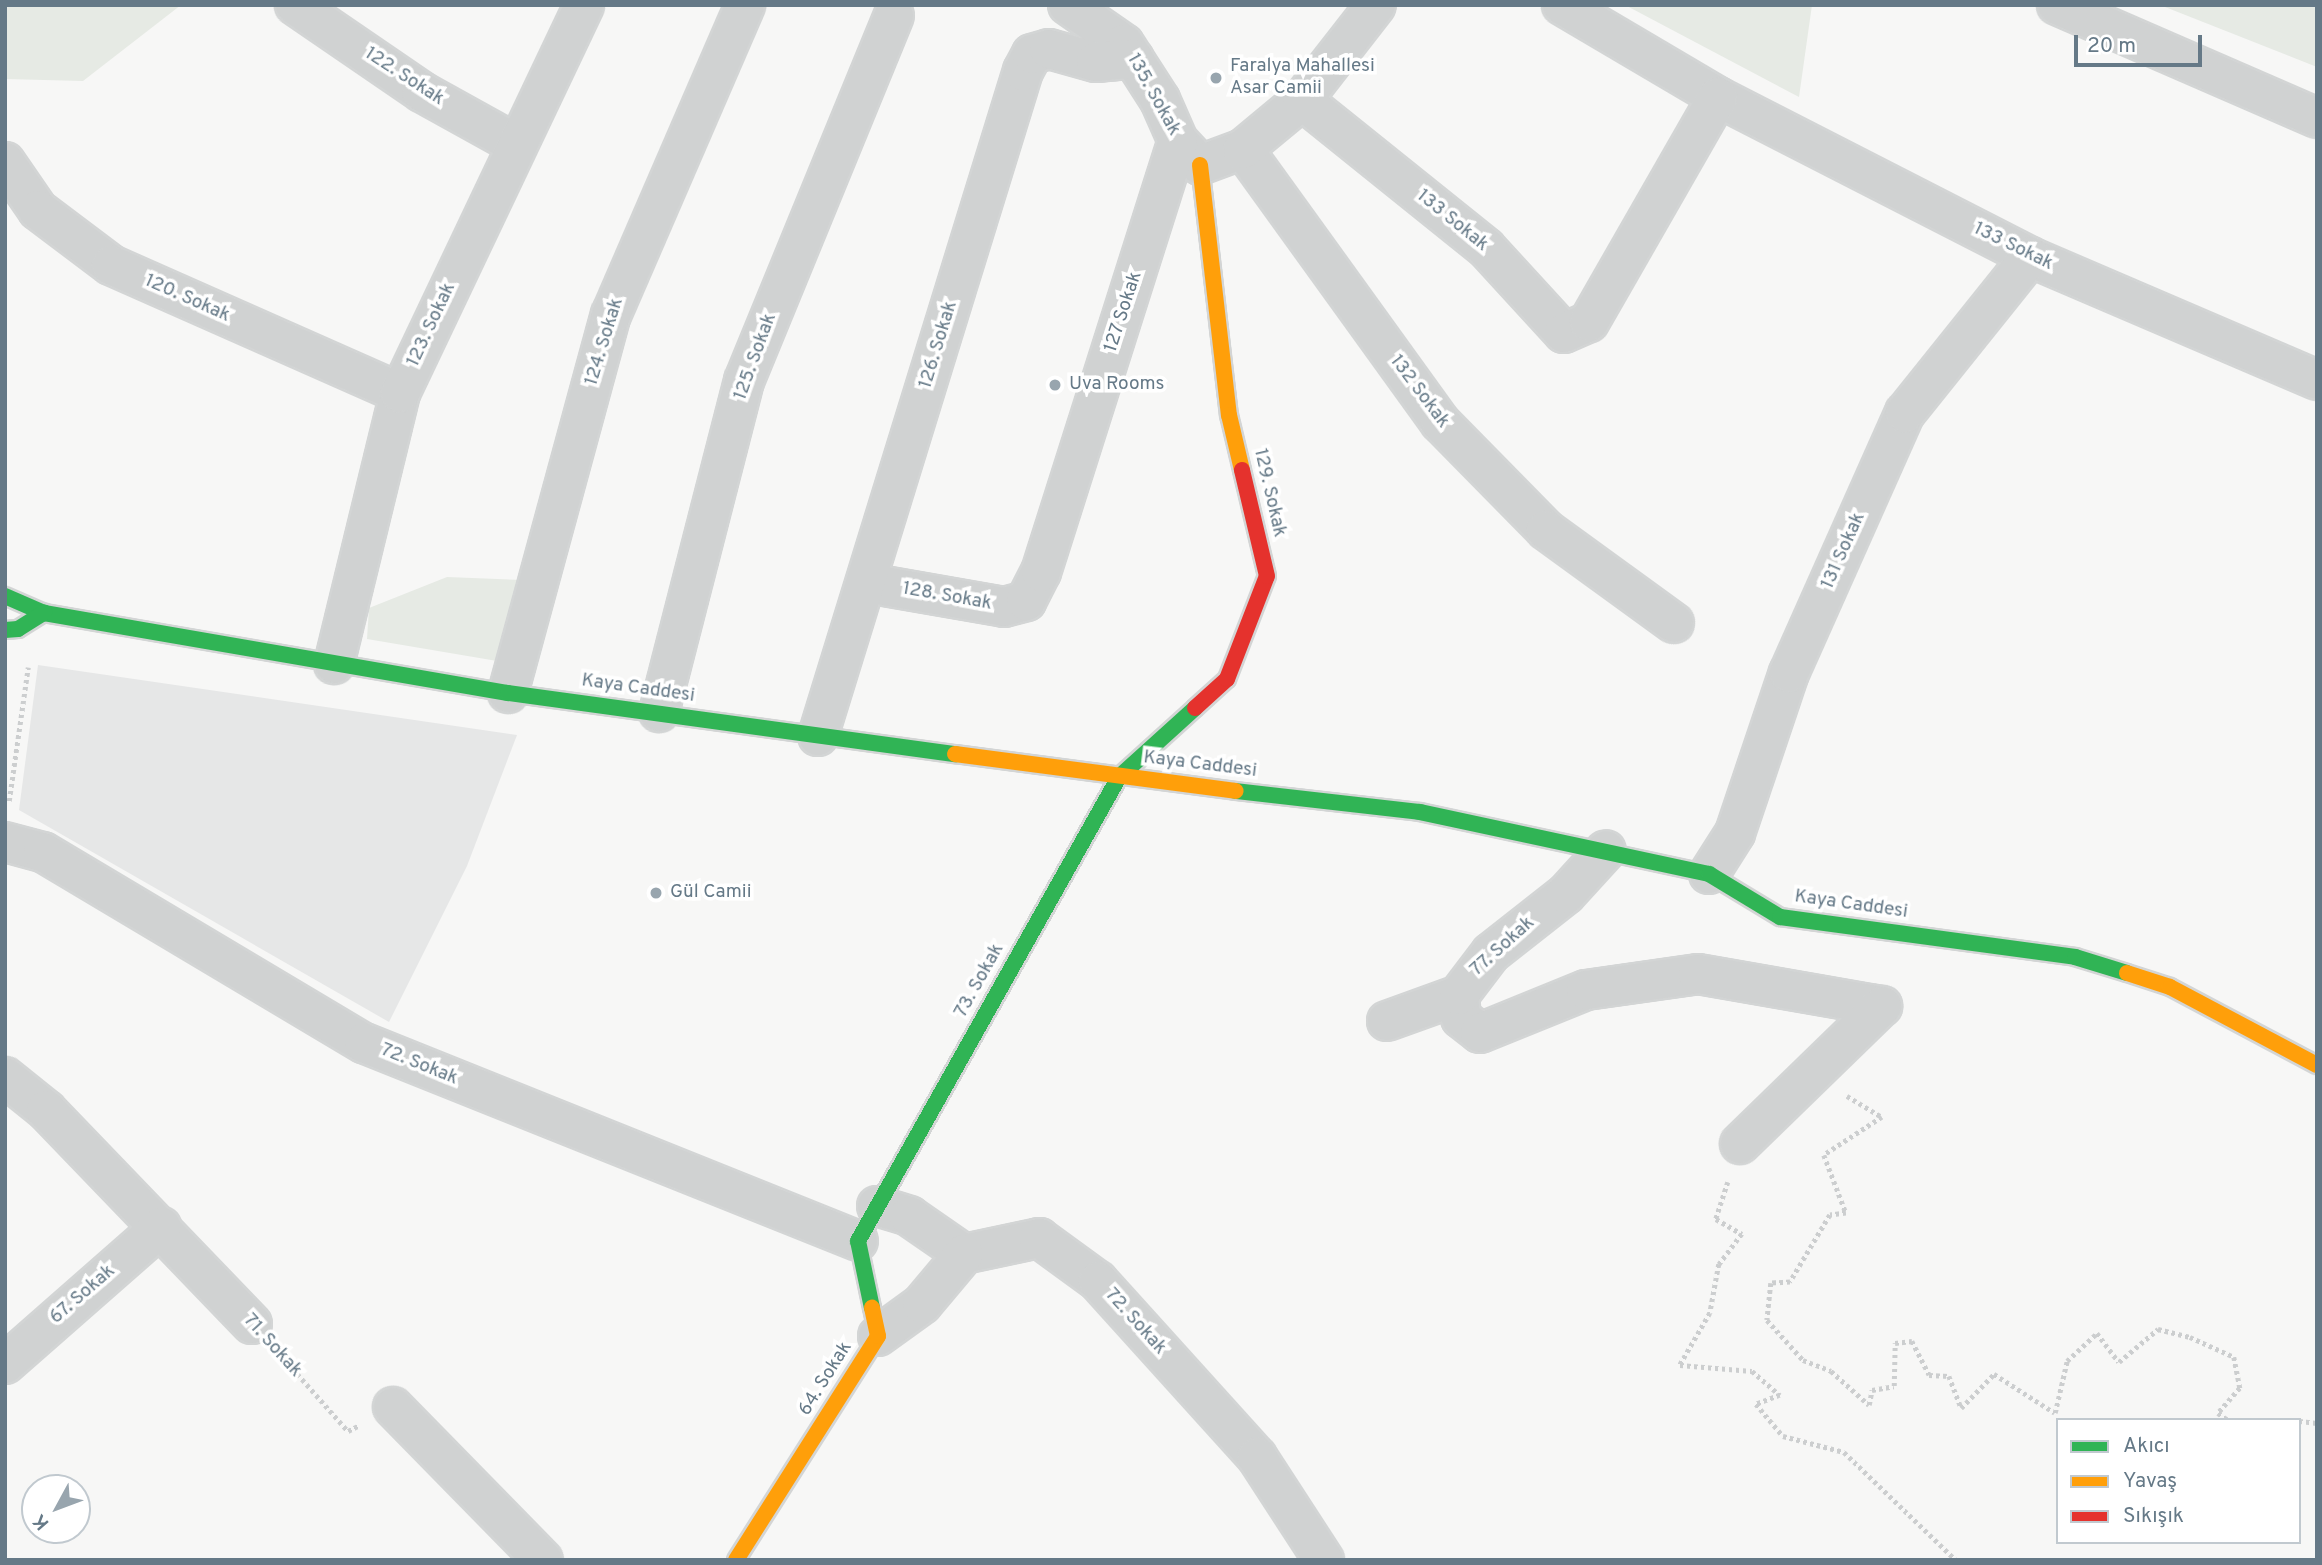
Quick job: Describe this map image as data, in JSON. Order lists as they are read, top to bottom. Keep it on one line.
{"streets":{"street":["122. Sokak","135. Sokak","133 Sokak","120. Sokak","127 Sokak","123. Sokak","124. Sokak","126. Sokak","125. Sokak","132 Sokak","129. Sokak","131 Sokak","128. Sokak","Kaya Caddesi","77. Sokak","73. Sokak","72. Sokak","67. Sokak","71. Sokak","64. Sokak"]},"crossings":[["122. Sokak","123. Sokak"],["135. Sokak","127 Sokak"],["135. Sokak","126. Sokak"],["135. Sokak","129. Sokak"],["133 Sokak","131 Sokak"],["120. Sokak","123. Sokak"],["127 Sokak","129. Sokak"],["127 Sokak","128. Sokak"],["123. Sokak","Kaya Caddesi"],["124. Sokak","Kaya Caddesi"],["126. Sokak","128. Sokak"],["126. Sokak","Kaya Caddesi"],["125. Sokak","Kaya Caddesi"],["129. Sokak","Kaya Caddesi"],["129. Sokak","73. Sokak"],["131 Sokak","Kaya Caddesi"],["Kaya Caddesi","77. Sokak"],["Kaya Caddesi","73. Sokak"],["72. Sokak","64. Sokak"],["67. Sokak","71. Sokak"]],"places":["Faralya Mahallesi Asar Camii","Uva Rooms","Gül Camii"],"legend":["Akıcı","Yavaş","Sıkışık"],"scale_bar":"20 m","north":"bottom left"}
